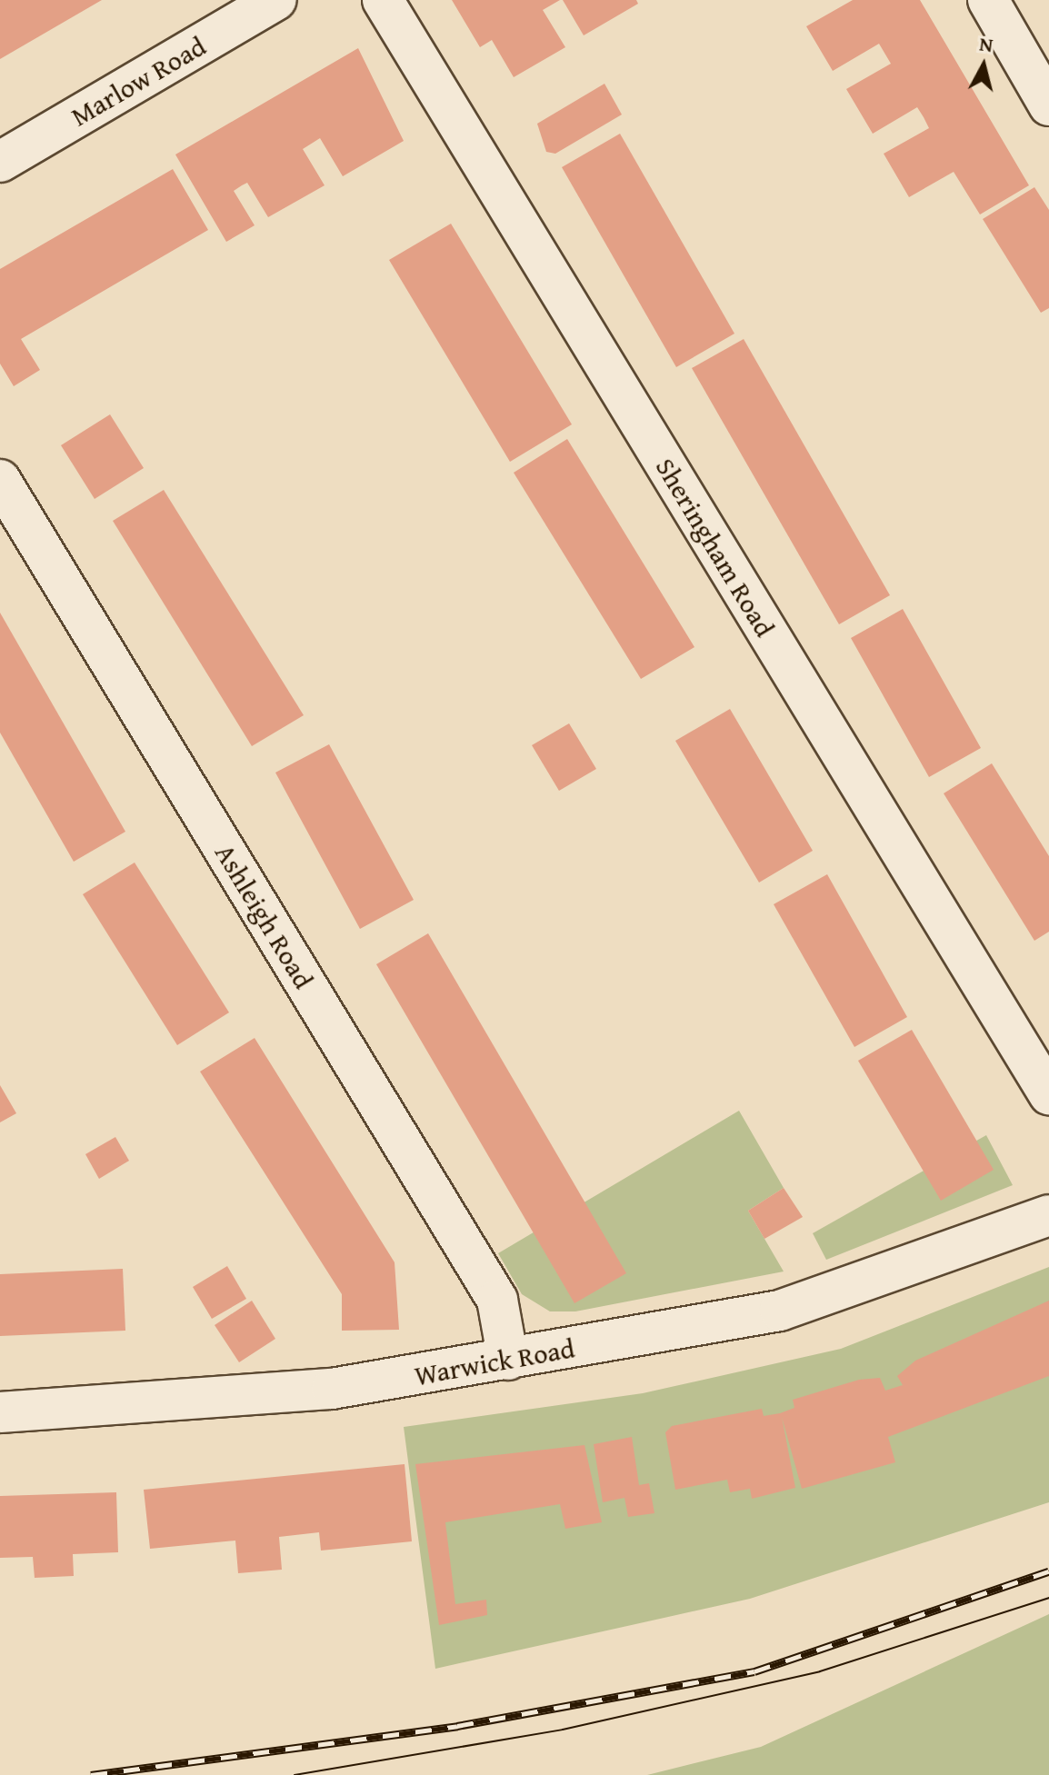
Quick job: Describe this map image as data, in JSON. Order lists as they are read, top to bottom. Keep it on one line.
{"streets":{"street":["Marlow Road","Sheringham Road","Ashleigh Road","Warwick Road"]},"crossings":[["Ashleigh Road","Warwick Road"]],"north":"top"}
